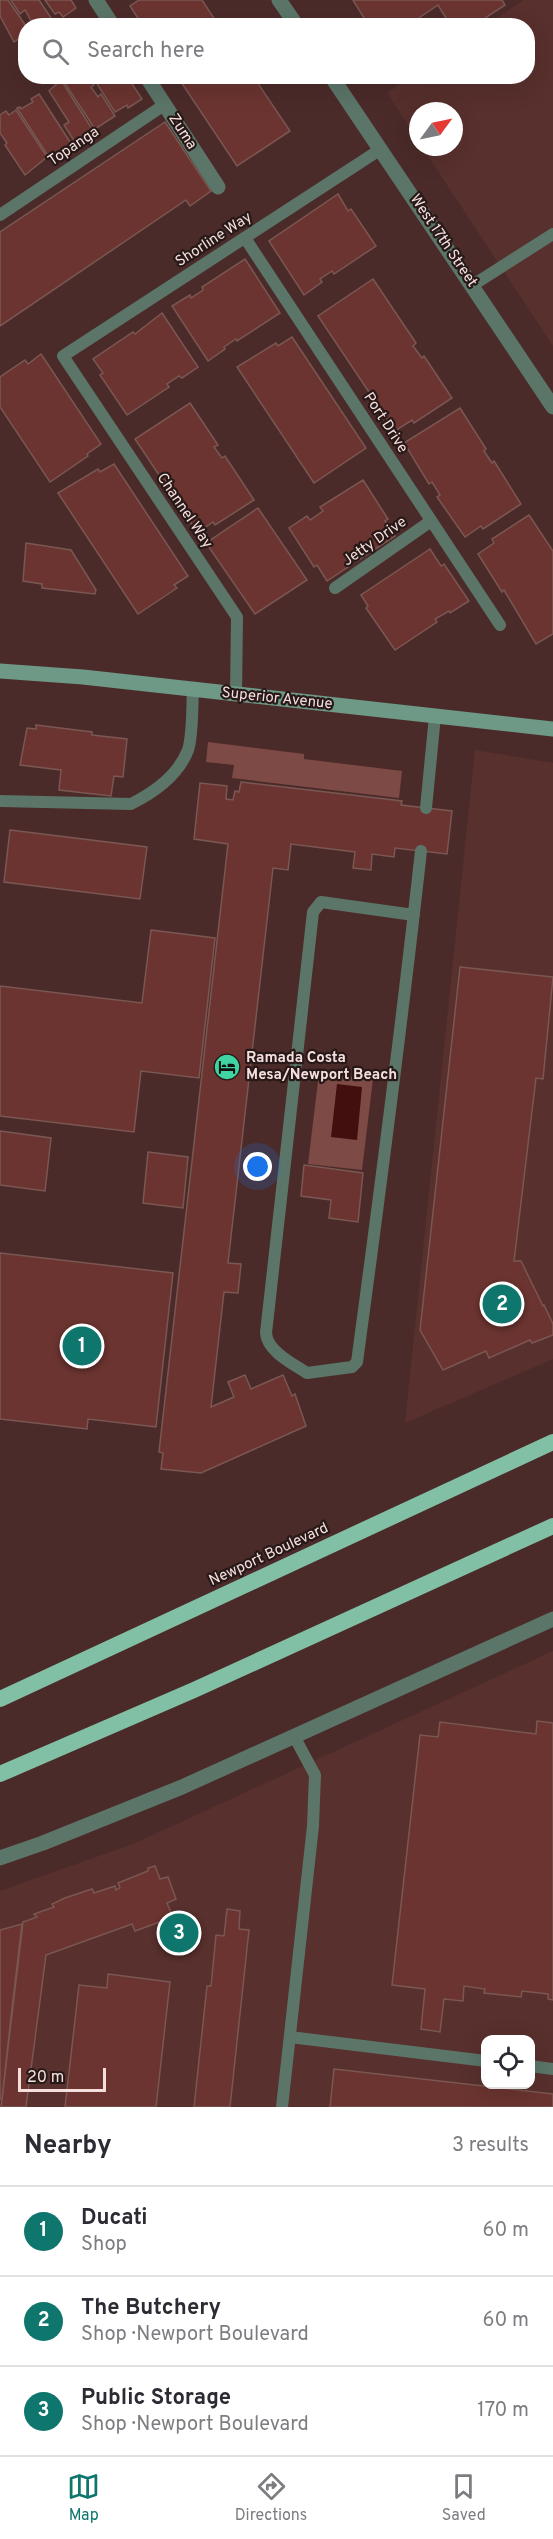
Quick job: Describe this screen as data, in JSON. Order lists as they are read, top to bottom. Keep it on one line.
{"streets":{"highway":["Newport Boulevard"],"main road":["Superior Avenue"],"street":["Zuma","West 17th Street"],"lane":["Topanga","Shorline Way","Port Drive","Channel Way","Jetty Drive"]},"crossings":[["Zuma","Topanga"],["Shorline Way","West 17th Street"],["Shorline Way","Port Drive"],["Shorline Way","Channel Way"],["Port Drive","Jetty Drive"],["Channel Way","Superior Avenue"]],"places":{"hotel":["Ramada Costa Mesa/Newport Beach"]},"scale_bar":"20 m","north":"top right","page":{"search":"Search here","pins":["2","1","3"],"scale":"20 m","heading":["Nearby","3 results"],"list":[{"mark":"1","name":"Ducati","note":"Shop","value":"60 m"},{"mark":"2","name":"The Butchery","note":"Shop · Newport Boulevard","value":"60 m"},{"mark":"3","name":"Public Storage","note":"Shop · Newport Boulevard","value":"170 m"}],"nav":["Map","Directions","Saved"]}}
